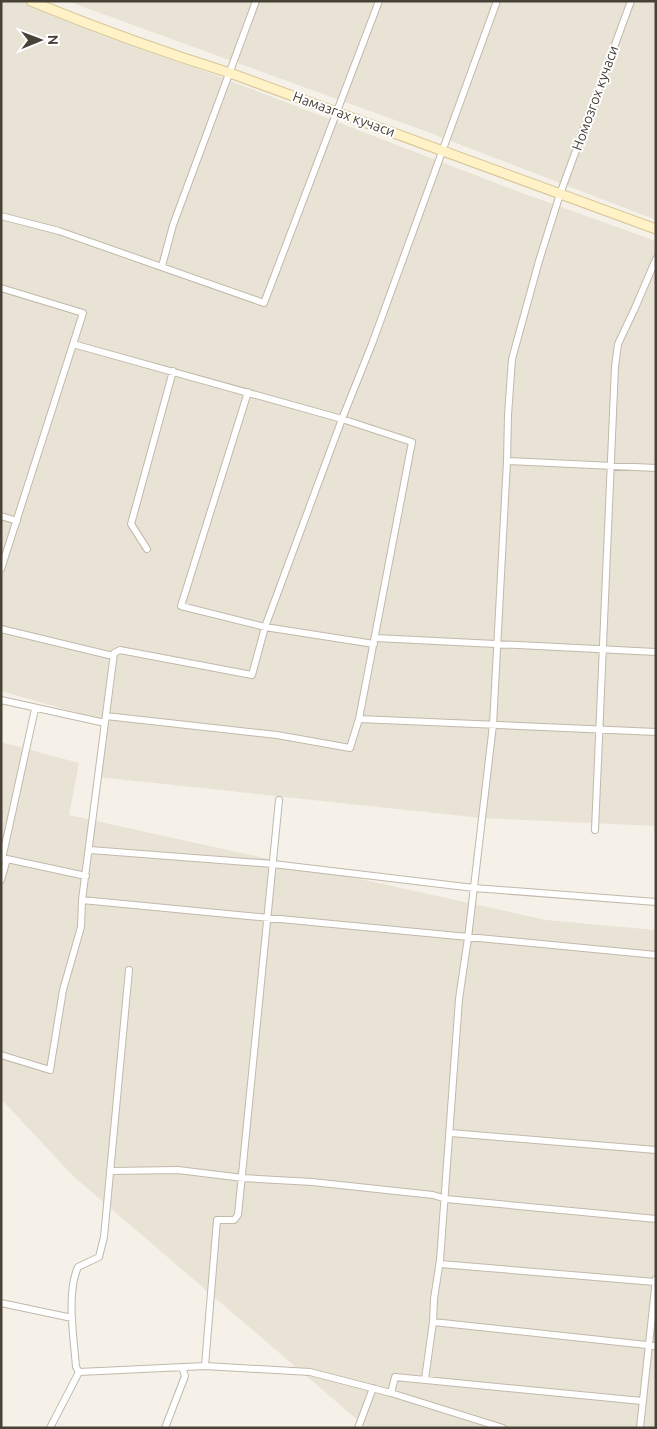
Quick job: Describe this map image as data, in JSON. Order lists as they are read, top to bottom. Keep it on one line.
{"streets":{"street":["Номозгох кучаси","Намазгах кучаси"]},"crossings":[["Номозгох кучаси","Намазгах кучаси"]],"north":"right"}
